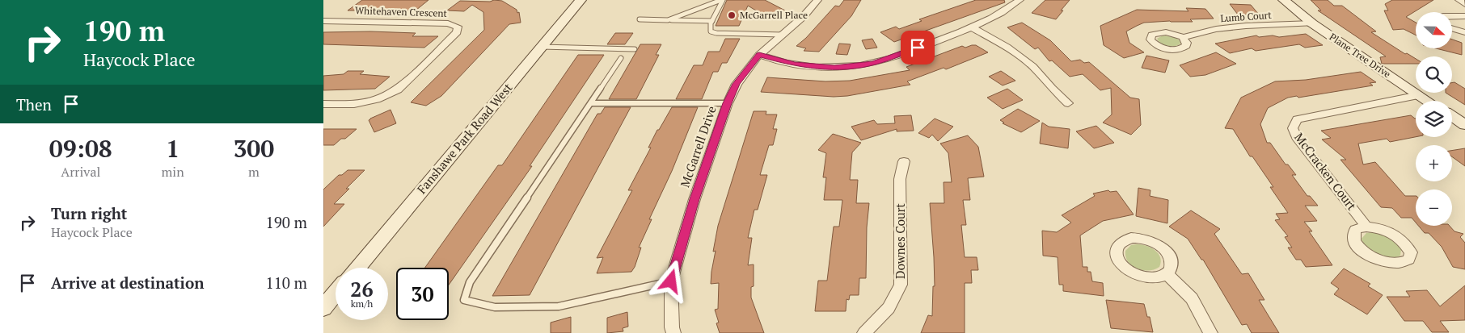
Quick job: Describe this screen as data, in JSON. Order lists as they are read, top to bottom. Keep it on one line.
{"streets":{"main road":["Plane Tree Drive","Fanshawe Park Road West"],"street":["Whitehaven Crescent","Lumb Court","McGarrell Drive","McCracken Court","Downes Court"]},"crossings":[["Lumb Court","Plane Tree Drive"],["Plane Tree Drive","McCracken Court"]],"places":["McGarrell Place"],"north":"right","page":{"turn":["190 m","Haycock Place"],"map_buttons":["+","−"],"then":"Then","eta":["09:08","Arrival","1","min","300","m"],"list":[{"name":"Turn right","note":"Haycock Place","value":"190 m"},{"name":"Arrive at destination","value":"110 m"}],"speed":"26 km/h","limit":"30"}}
